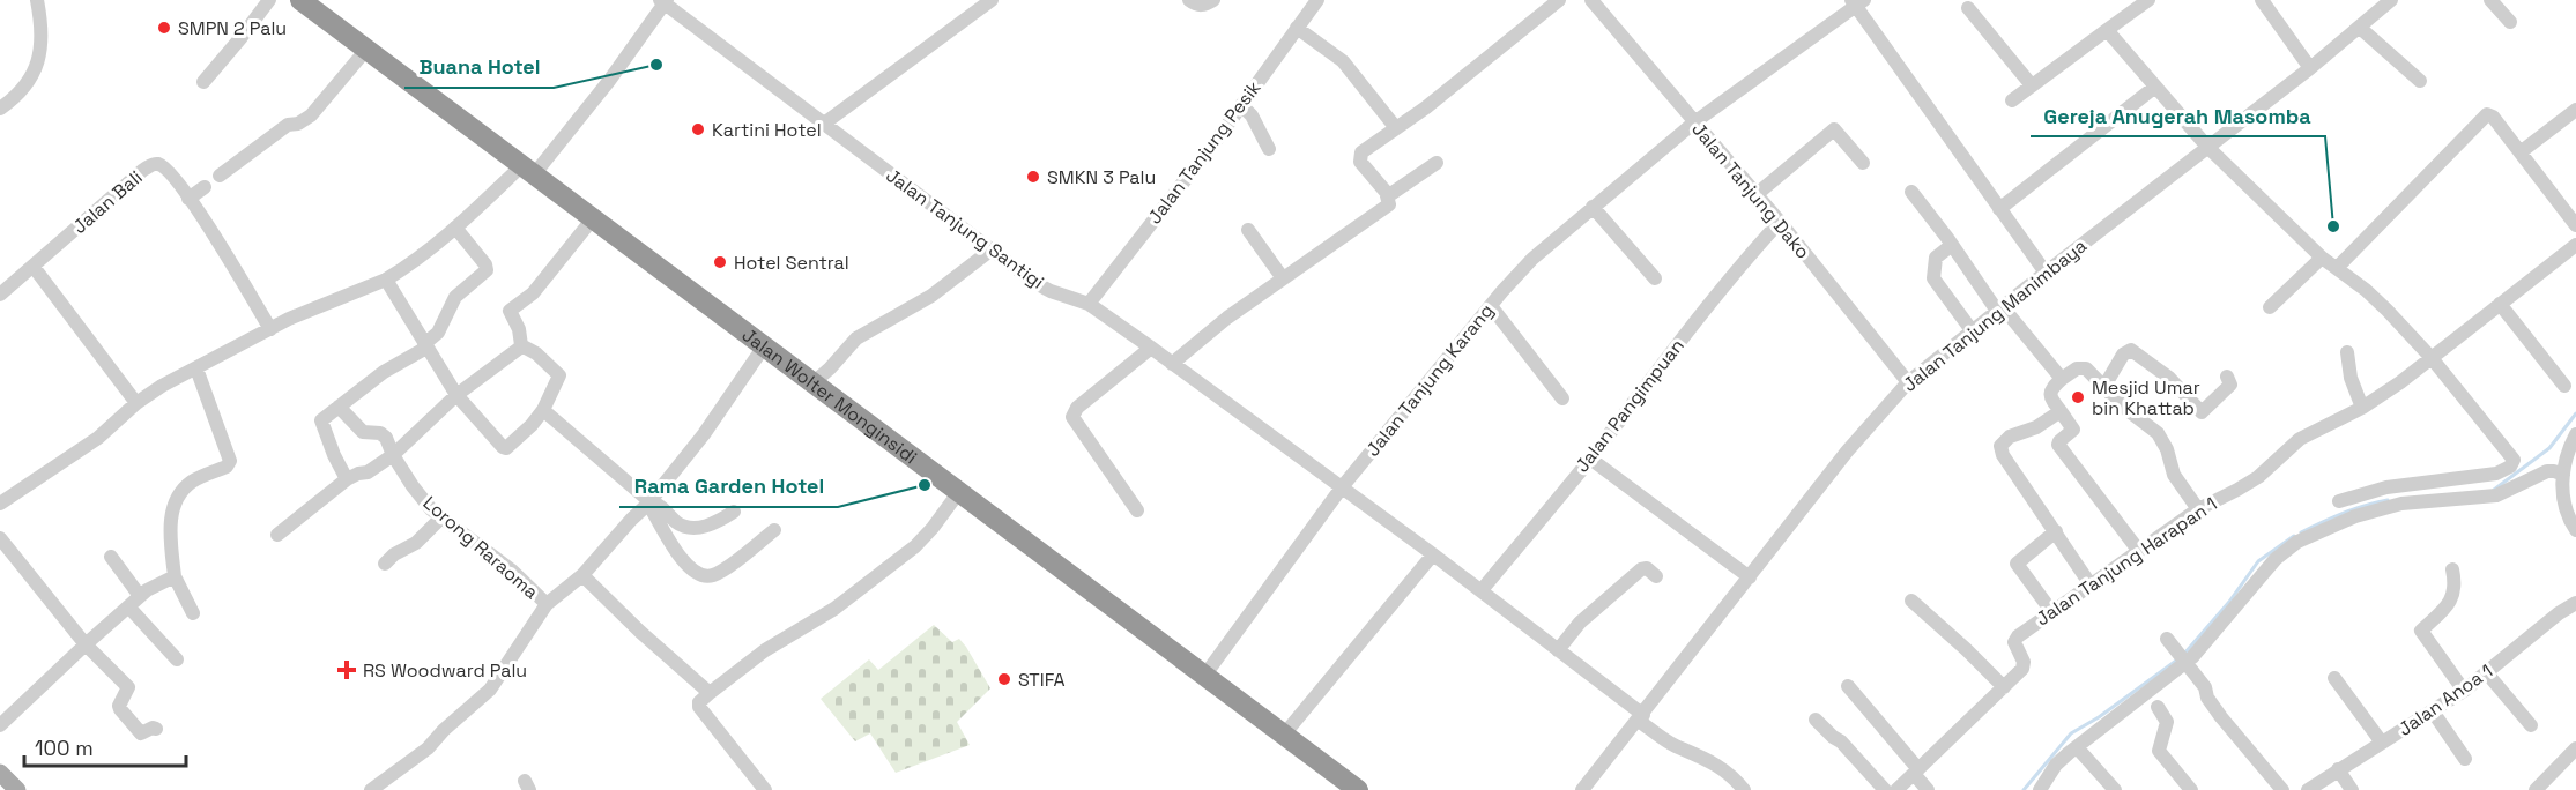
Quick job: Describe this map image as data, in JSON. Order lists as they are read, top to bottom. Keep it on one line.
{"streets":{"highway":["Jalan Wolter Monginsidi"],"street":["Jalan Tanjung Pesik","Jalan Tanjung Dako","Jalan Bali","Jalan Tanjung Santigi","Jalan Tanjung Manimbaya","Jalan Tanjung Karang","Jalan Pangimpuan","Lorong Raraoma","Jalan Tanjung Harapan 1","Jalan Anoa 1"]},"crossings":[["Jalan Tanjung Pesik","Jalan Tanjung Santigi"],["Jalan Tanjung Dako","Jalan Tanjung Manimbaya"],["Jalan Tanjung Dako","Jalan Tanjung Karang"],["Jalan Tanjung Dako","Jalan Pangimpuan"],["Jalan Tanjung Santigi","Jalan Tanjung Karang"],["Jalan Tanjung Karang","Jalan Wolter Monginsidi"]],"places":{"other":["SMPN 2 Palu","Buana Hotel","Kartini Hotel","SMKN 3 Palu","Gereja Anugerah Masomba","Hotel Sentral","Mesjid Umar bin Khattab","Rama Garden Hotel","STIFA"],"health":["RS Woodward Palu"]},"scale_bar":"100 m"}
